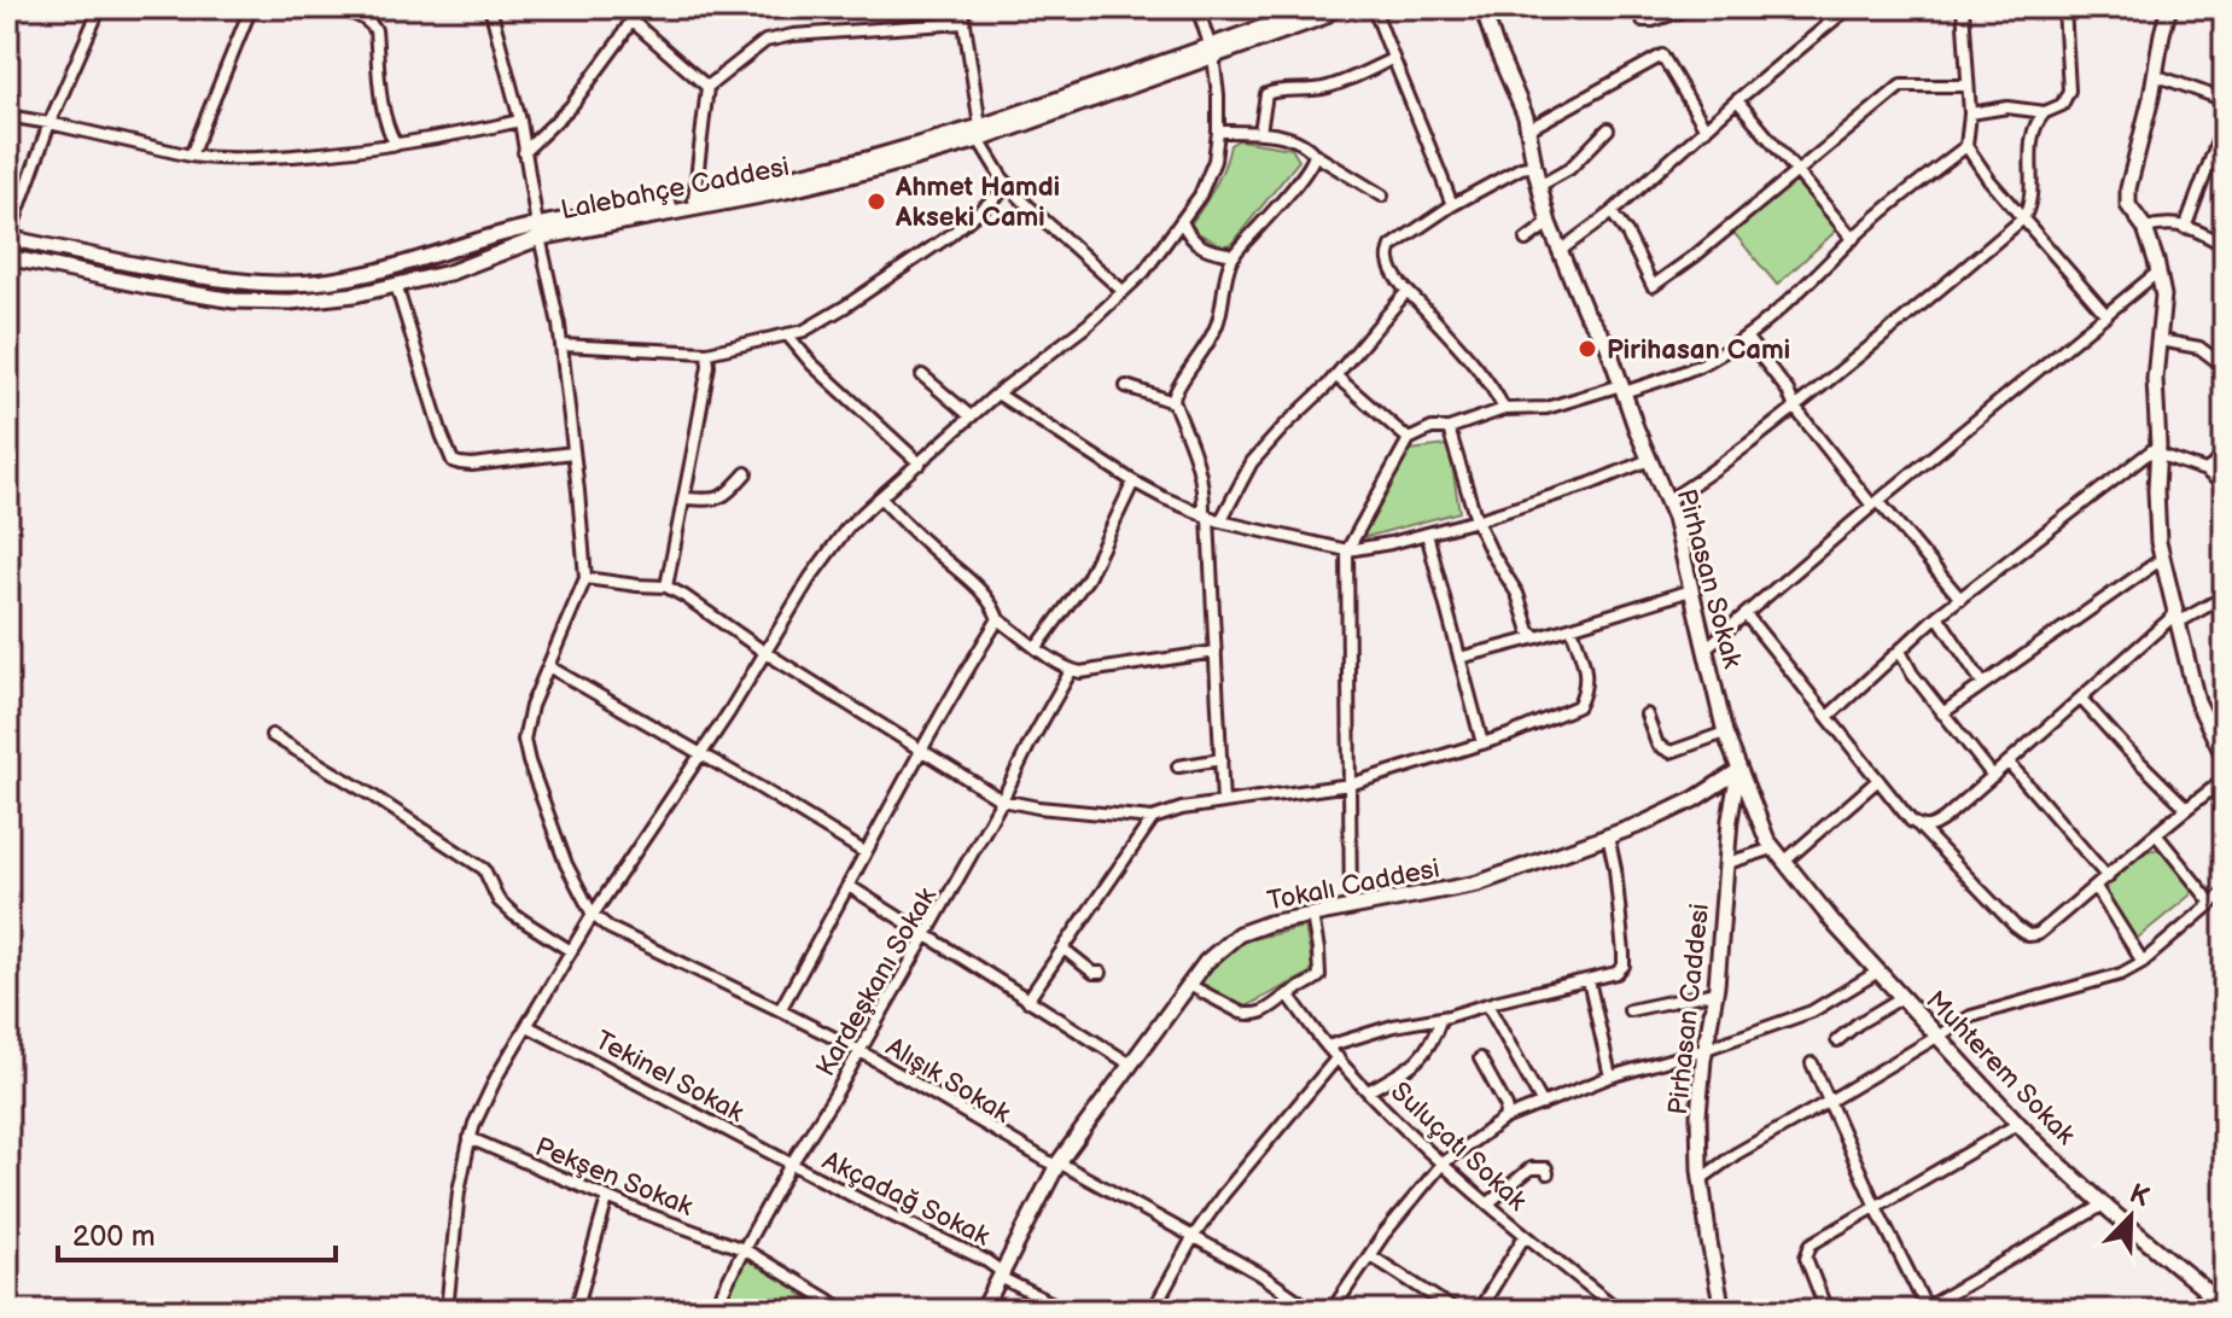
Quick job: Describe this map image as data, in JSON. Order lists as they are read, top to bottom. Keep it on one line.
{"streets":{"street":["Lalebahçe Caddesi","Pirhasan Sokak","Tokalı Caddesi","Kardeşkanı Sokak","Pirhasan Caddesi","Muhterem Sokak","Tekinel Sokak","Alışık Sokak","Suluçatı Sokak","Pekşen Sokak","Akçadağ Sokak"]},"crossings":[["Pirhasan Sokak","Tokalı Caddesi"],["Pirhasan Sokak","Pirhasan Caddesi"],["Pirhasan Sokak","Muhterem Sokak"],["Tokalı Caddesi","Pirhasan Caddesi"],["Tokalı Caddesi","Alışık Sokak"],["Tokalı Caddesi","Akçadağ Sokak"],["Kardeşkanı Sokak","Tekinel Sokak"],["Kardeşkanı Sokak","Alışık Sokak"],["Kardeşkanı Sokak","Pekşen Sokak"],["Kardeşkanı Sokak","Akçadağ Sokak"],["Tekinel Sokak","Akçadağ Sokak"]],"places":["Ahmet Hamdi Akseki Cami","Pirihasan Cami"],"scale_bar":"200 m","north":"top right"}
